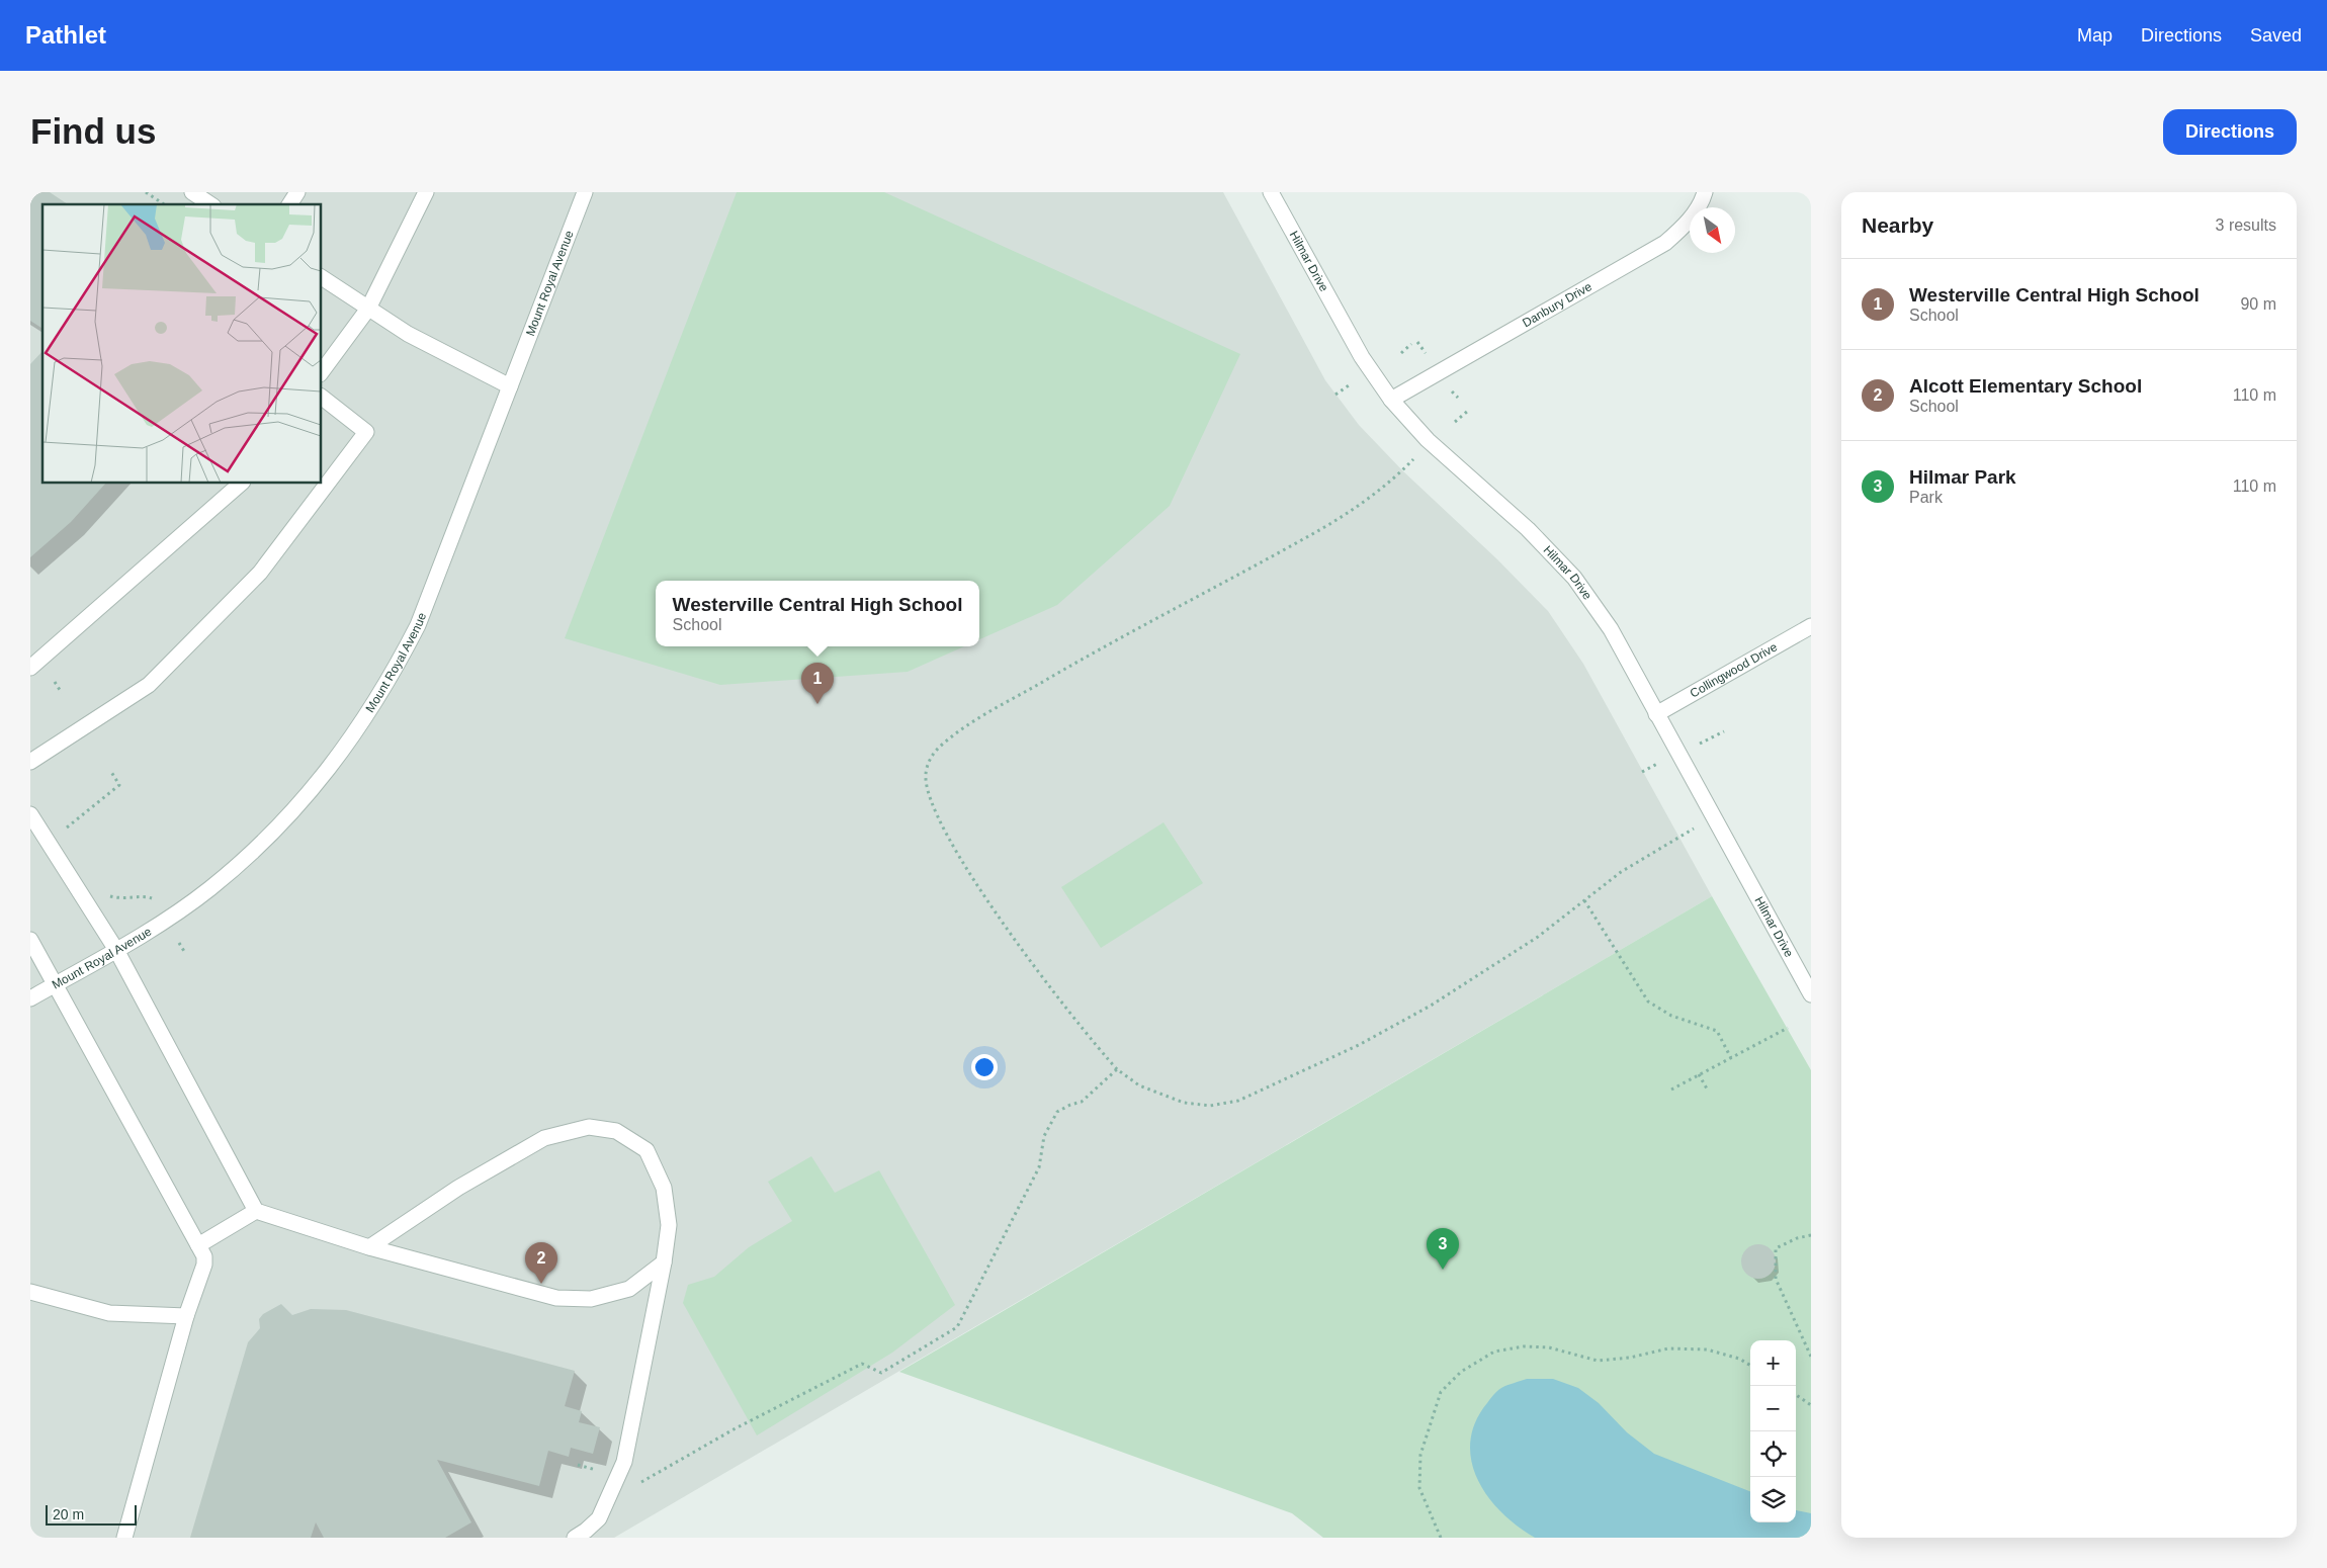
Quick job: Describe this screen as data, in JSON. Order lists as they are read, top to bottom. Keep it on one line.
{"streets":{"street":["Hilmar Drive","Mount Royal Avenue","Danbury Drive","Collingwood Drive"]},"crossings":[["Hilmar Drive","Danbury Drive"],["Hilmar Drive","Collingwood Drive"]],"scale_bar":"20 m","north":"bottom right","page":{"header":"Pathlet","nav":["Map","Directions","Saved"],"buttons":"Directions","title":"Find us","heading":["Nearby","3 results"],"list":[{"mark":"1","name":"Westerville Central High School","note":"School","value":"90 m"},{"mark":"2","name":"Alcott Elementary School","note":"School","value":"110 m"},{"mark":"3","name":"Hilmar Park","note":"Park","value":"110 m"}],"popup":["Westerville Central High School","School"],"pins":["1","3","2"],"map_buttons":["+","−"],"scale":"20 m"}}
